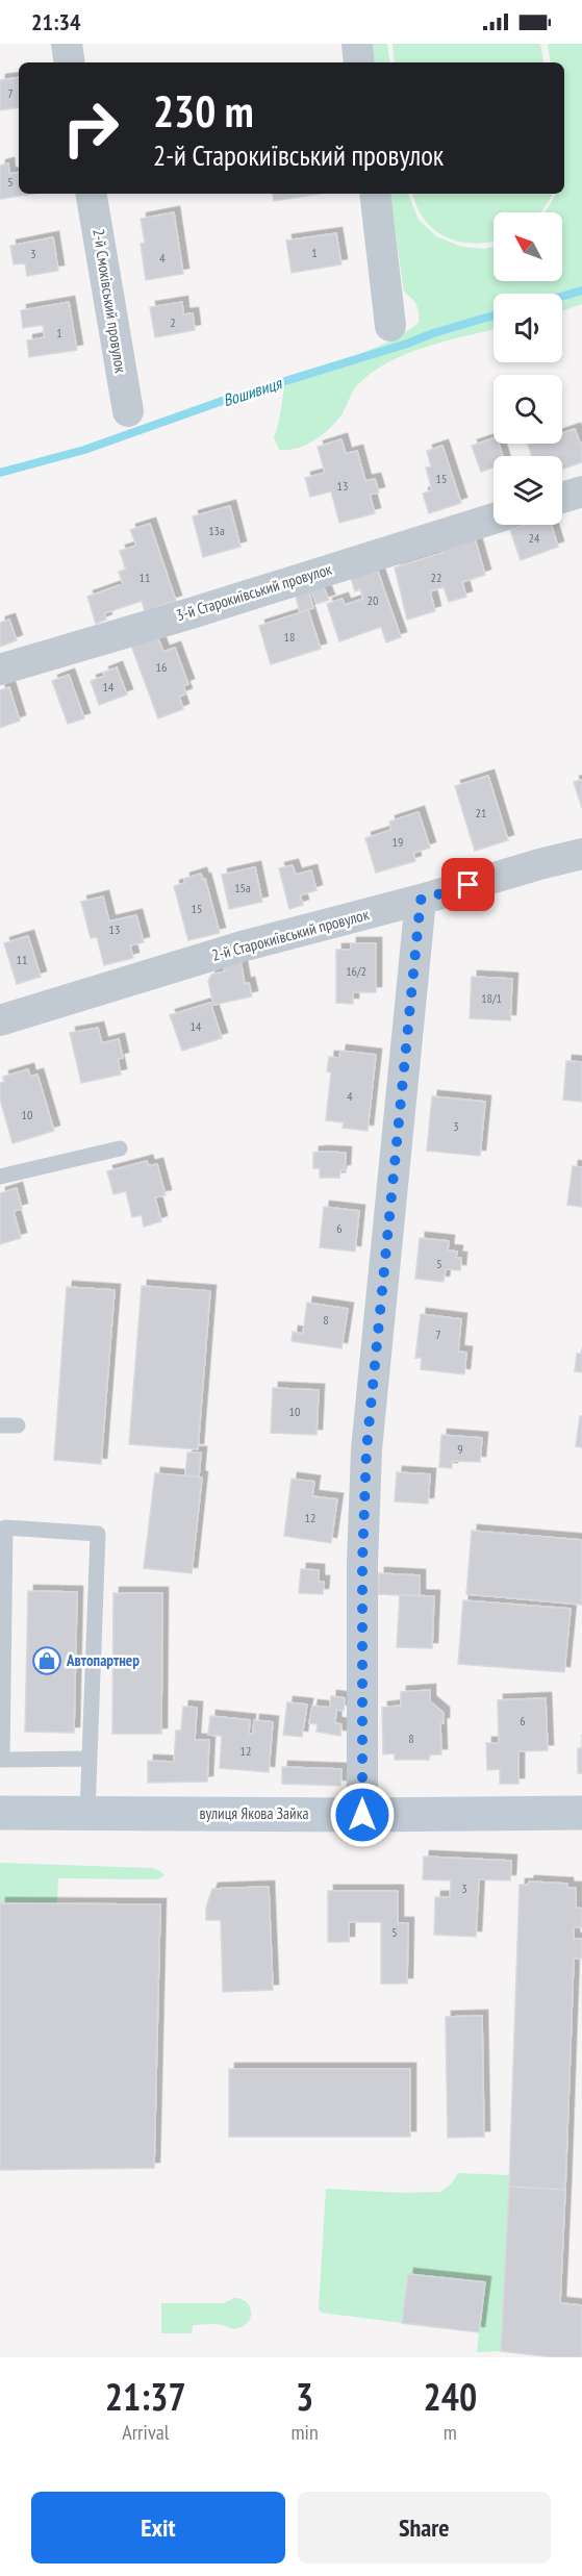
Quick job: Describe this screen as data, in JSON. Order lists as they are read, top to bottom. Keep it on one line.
{"streets":{"street":["2-й Смоківський провулок","3-й Старокиївський провулок","2-й Старокиївський провулок","вулиця Якова Зайка"]},"water":["Вошивиця"],"places":{"shop":["Автопартнер"]},"house_numbers":["7","5","1","3","4","2","1","15","13","13а","24","11","22","20","18","16","14","21","19","15а","15","13","11","16/2","18/1","14","4","10","3","6","5","8","7","10","9","12","6","8","12","3","5"],"north":"top left","page":{"status":"21:34","turn":["230 m","2-й Старокиївський провулок"],"eta":["21:37","Arrival","3","min","240","m"],"buttons":["Exit","Share"]}}
